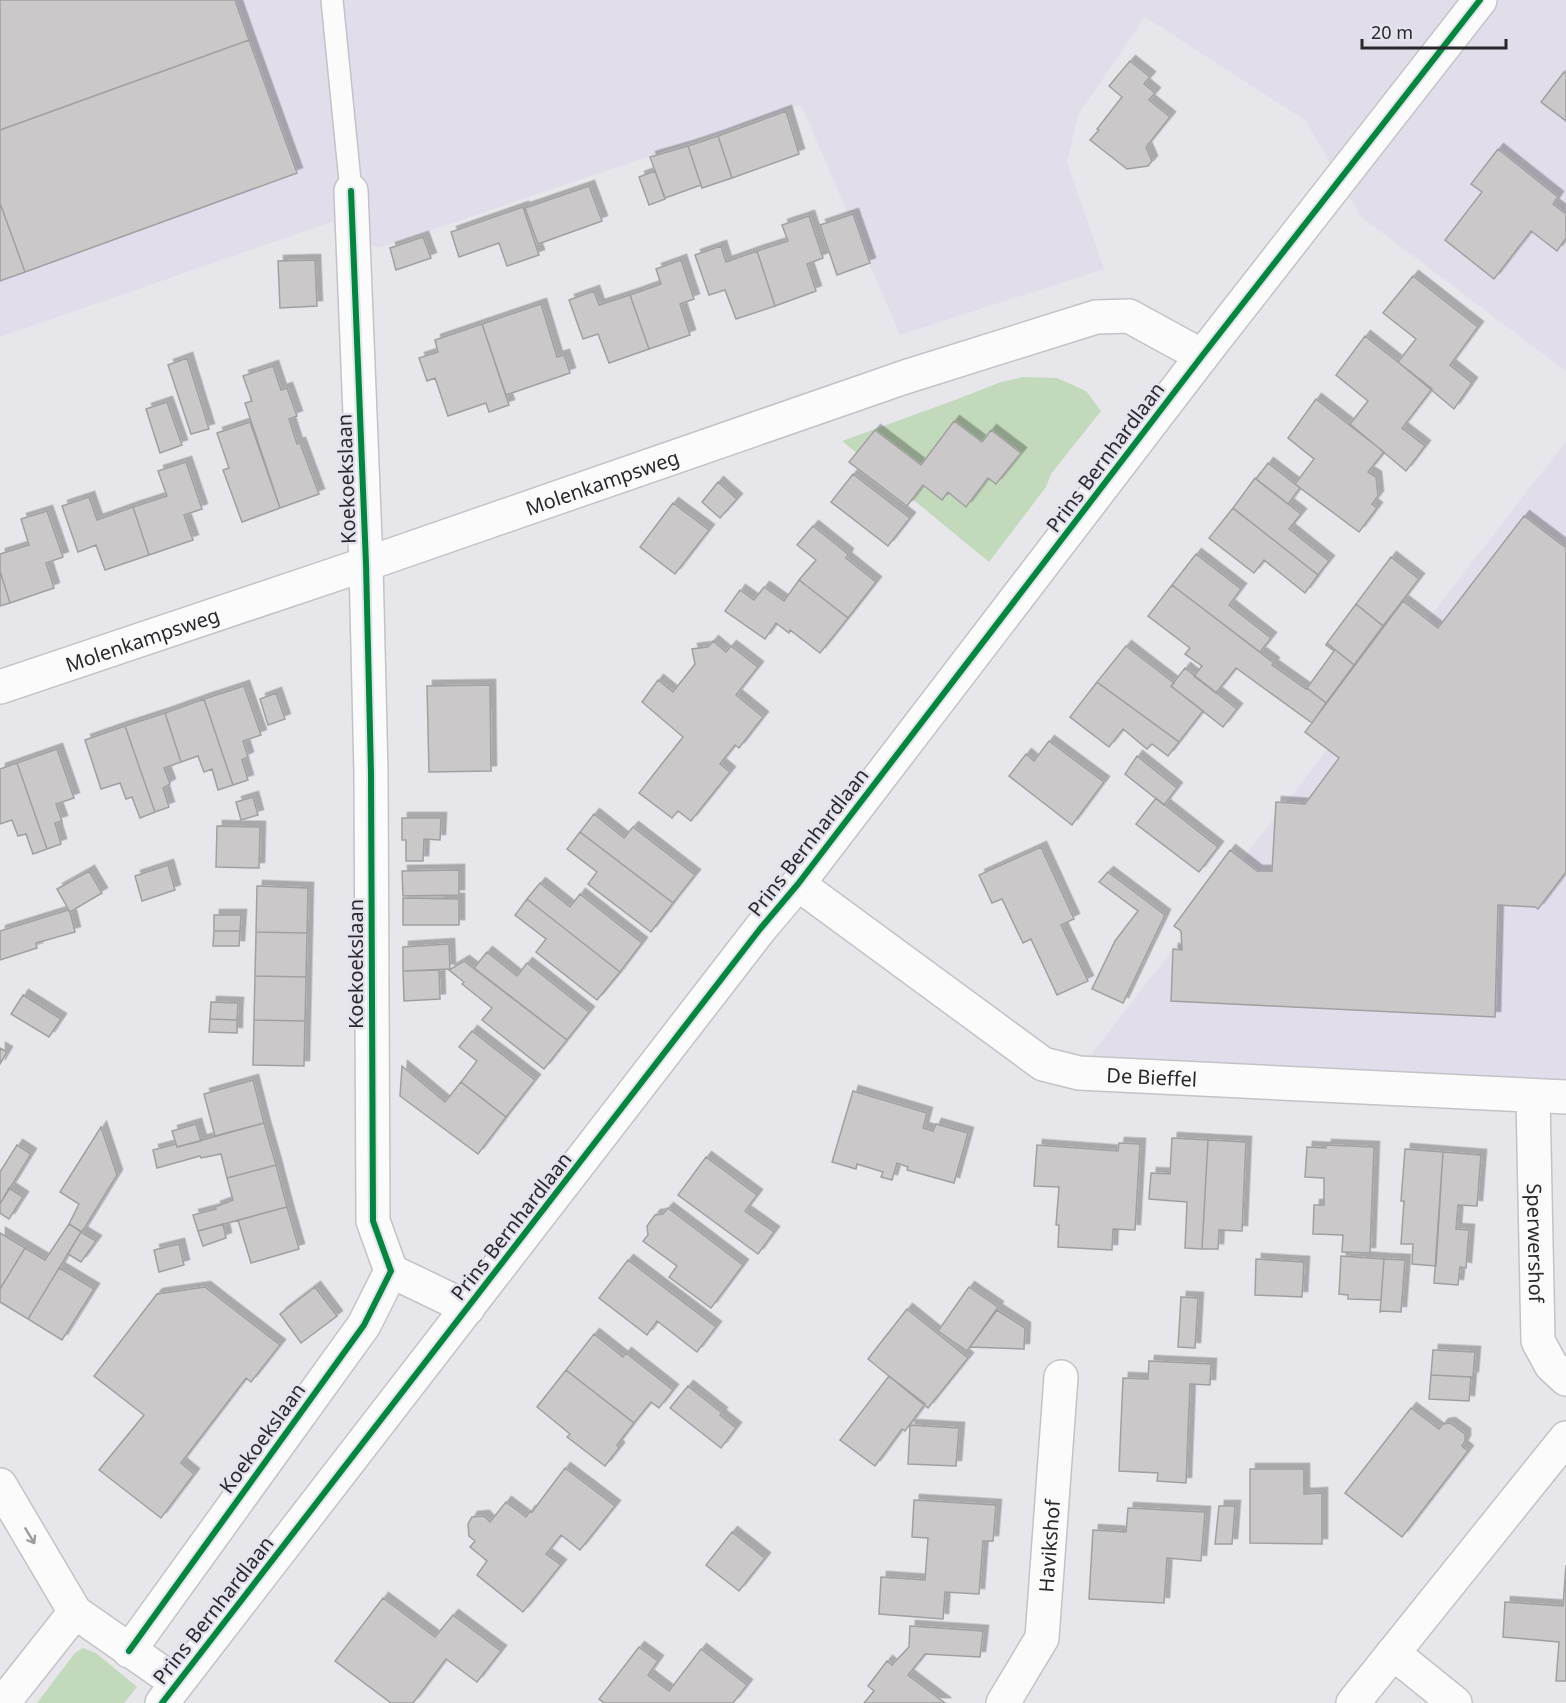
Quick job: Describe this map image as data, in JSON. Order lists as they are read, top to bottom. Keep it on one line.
{"streets":{"street":["Prins Bernhardlaan","Koekoekslaan","Molenkampsweg","De Bieffel","Sperwershof","Havikshof"]},"crossings":[["Prins Bernhardlaan","Molenkampsweg"],["Prins Bernhardlaan","De Bieffel"],["Koekoekslaan","Molenkampsweg"],["De Bieffel","Sperwershof"]],"scale_bar":"20 m"}
